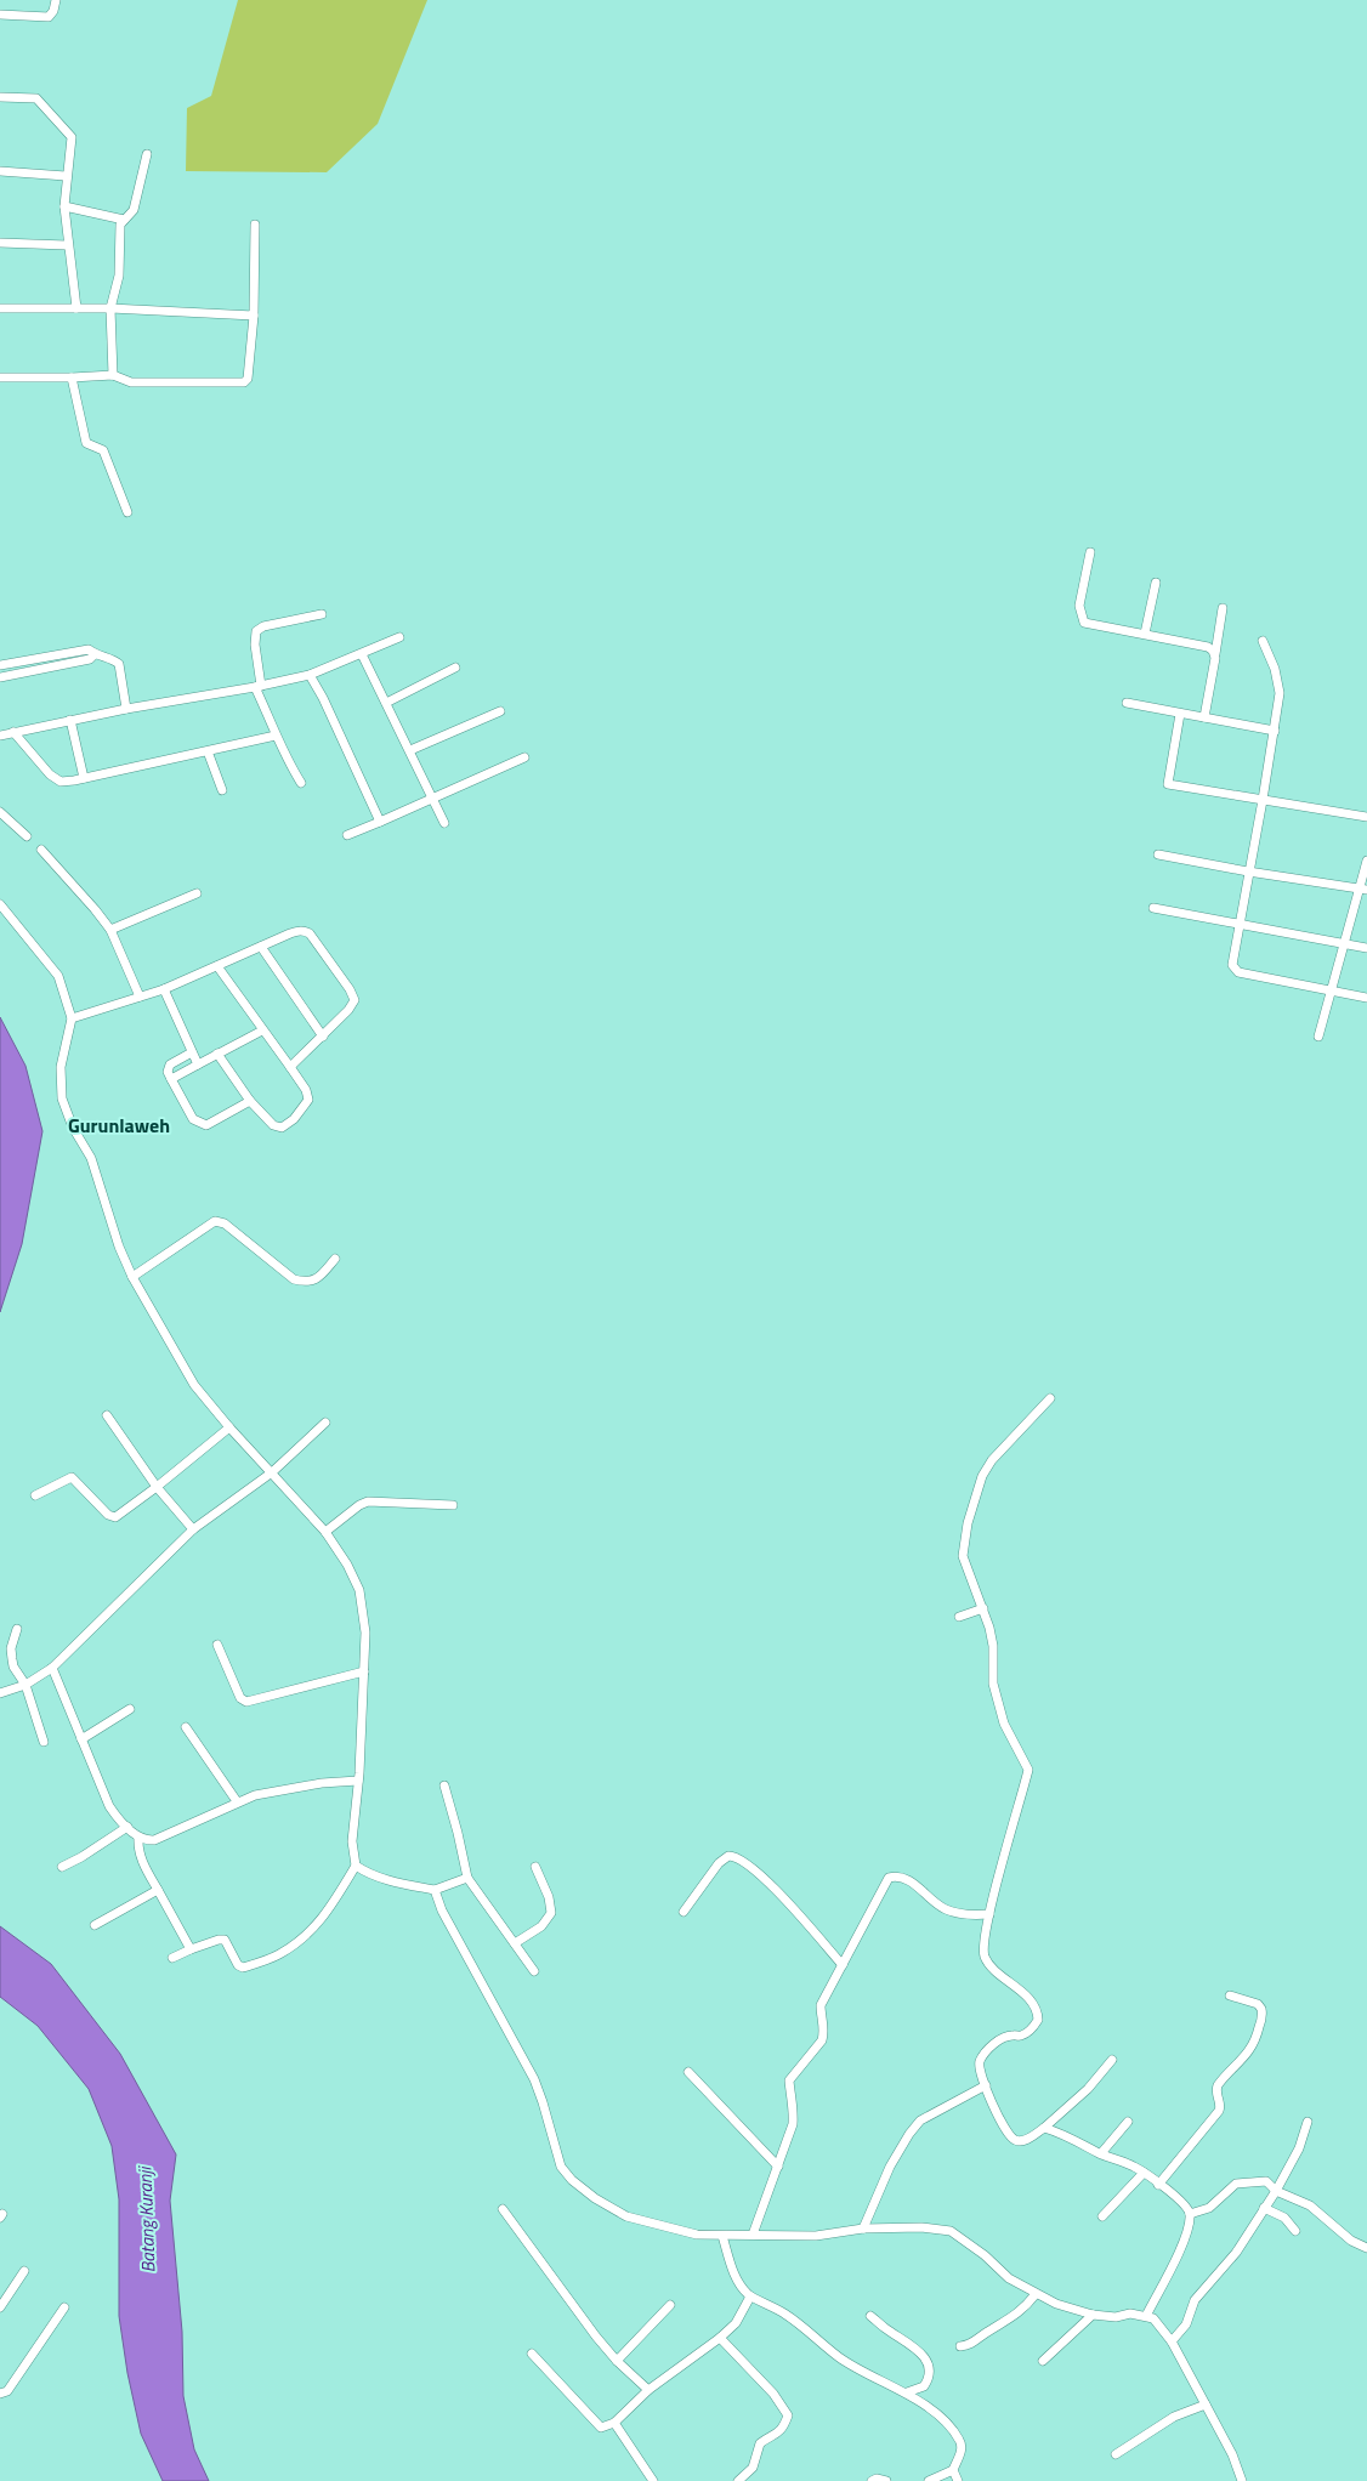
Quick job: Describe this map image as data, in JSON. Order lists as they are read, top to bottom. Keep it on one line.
{"districts":["Gurunlaweh"],"water":["Batang Kuranji"]}
